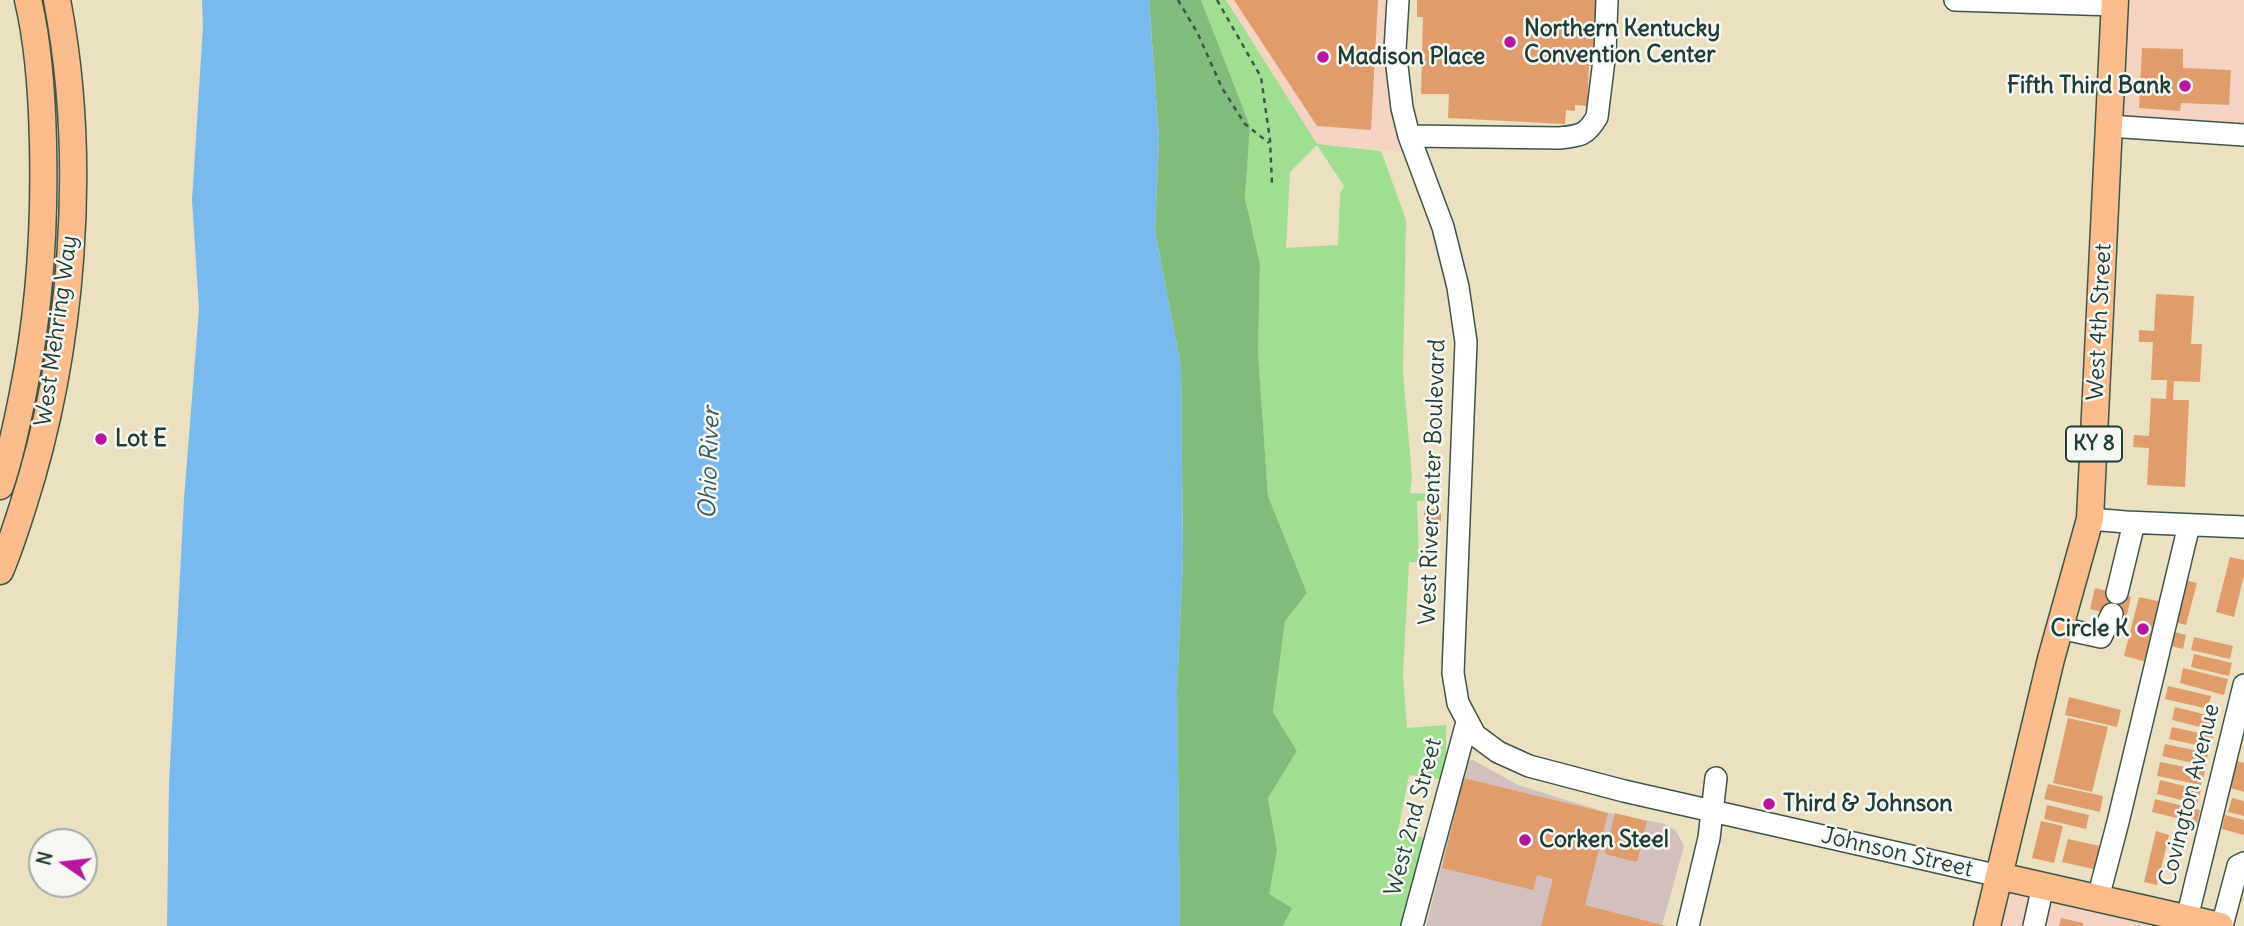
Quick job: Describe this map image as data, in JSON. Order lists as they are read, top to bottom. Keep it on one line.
{"streets":{"main road":["West 4th Street","West Mehring Way","KY 8","Johnson Street"],"street":["West Rivercenter Boulevard","Covington Avenue","West 2nd Street"]},"crossings":[["West 4th Street","Johnson Street"],["West Rivercenter Boulevard","West 2nd Street"],["West Rivercenter Boulevard","Johnson Street"],["Covington Avenue","Johnson Street"],["West 2nd Street","Johnson Street"]],"water":["Ohio River"],"places":["Northern Kentucky Convention Center","Madison Place","Fifth Third Bank","Lot E","Circle K","Third & Johnson","Corken Steel"],"north":"left"}
